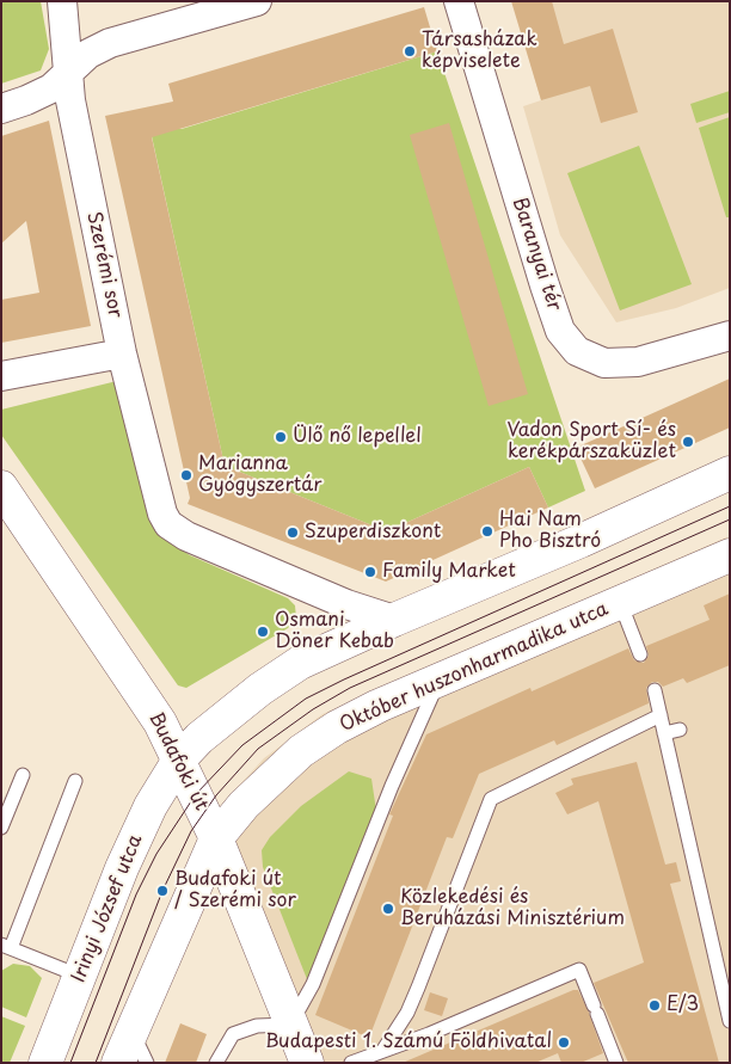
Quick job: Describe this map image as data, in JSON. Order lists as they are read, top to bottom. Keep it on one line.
{"streets":{"main road":["Október huszonharmadika utca","Budafoki út","Irinyi József utca"],"street":["Baranyai tér","Szerémi sor"]},"crossings":[["Október huszonharmadika utca","Budafoki út"],["Budafoki út","Irinyi József utca"]],"places":["Társasházak képviselete","Ülő nő lepellel","Vadon Sport Sí- és kerékpárszaküzlet","Marianna Gyógyszertár","Hai Nam Pho Bisztró","Szuperdiszkont","Family Market","Osmani Döner Kebab","Budafoki út / Szerémi sor","Közlekedési és Beruházási Minisztérium","E/3","Budapesti 1. Számú Földhivatal"]}
